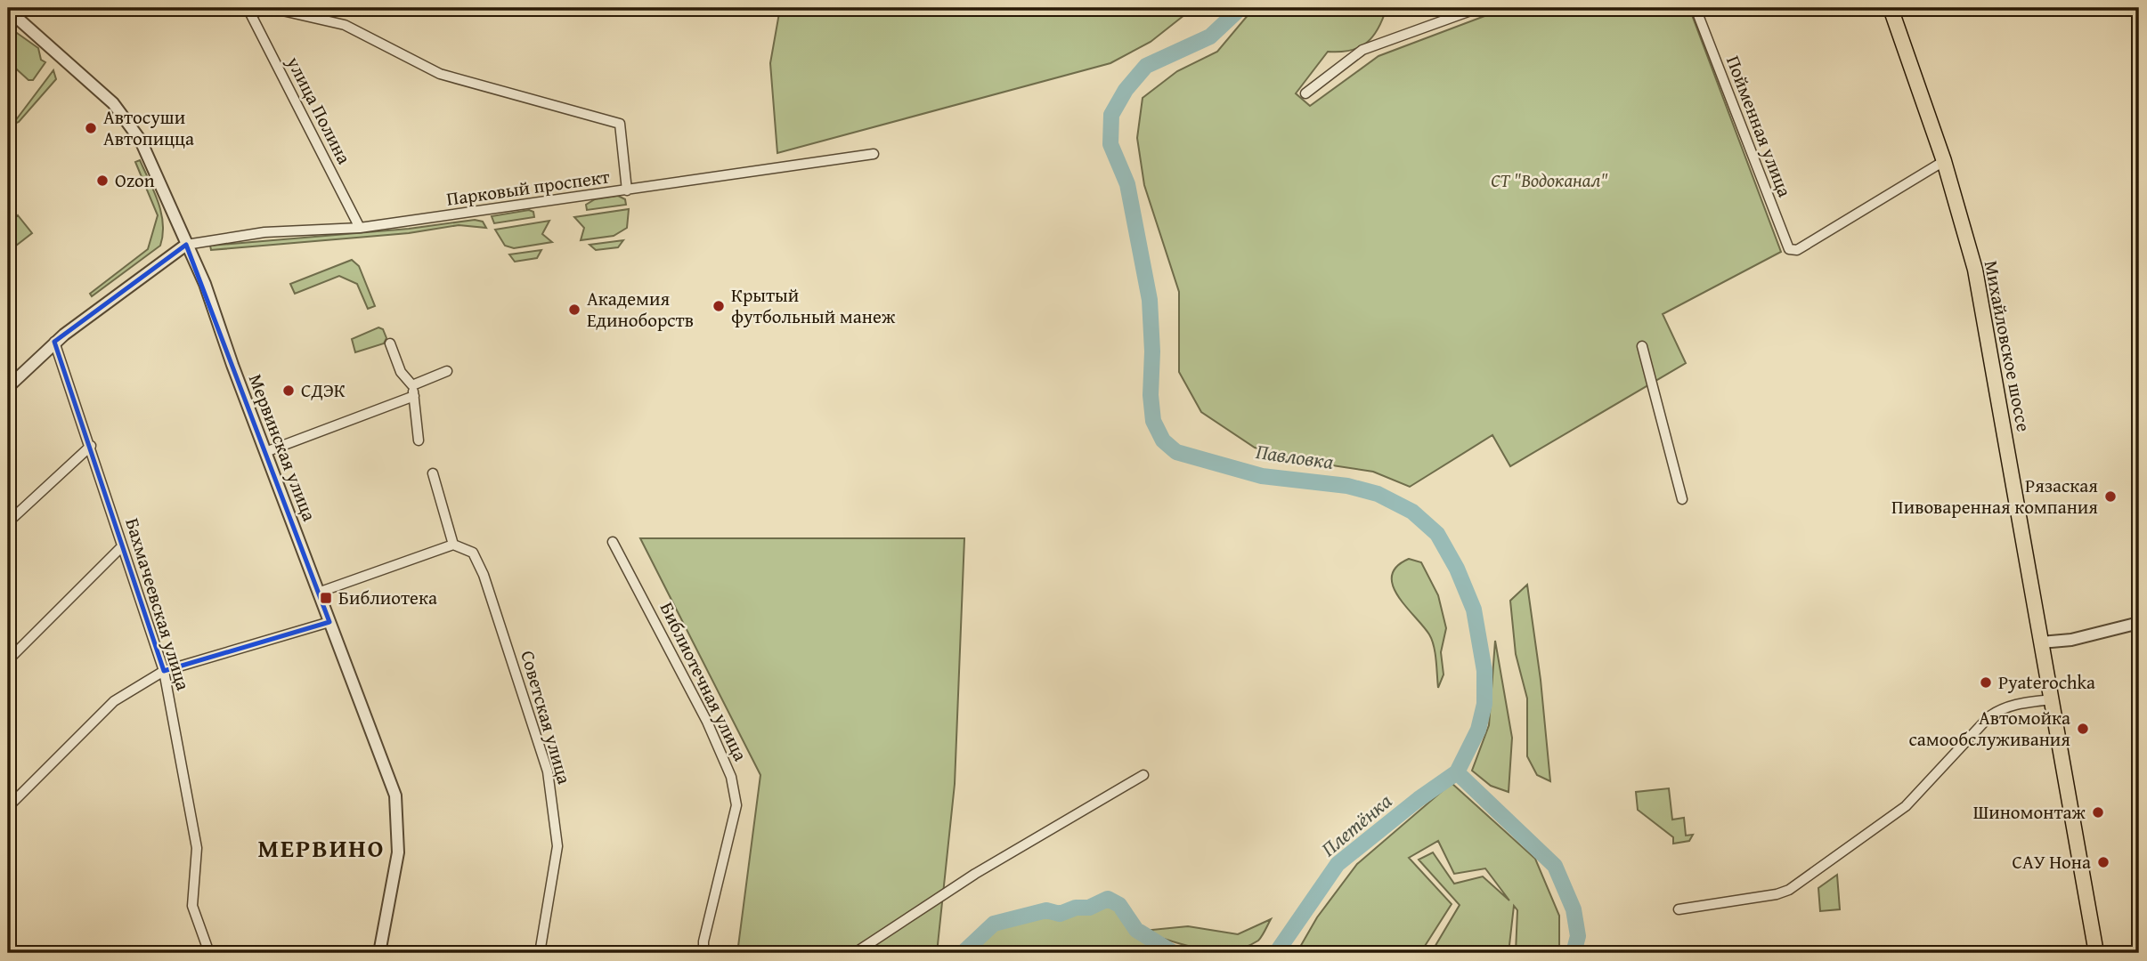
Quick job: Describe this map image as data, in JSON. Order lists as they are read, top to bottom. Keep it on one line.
{"streets":{"main road":["Михайловское шоссе"],"street":["улица Полина","Пойменная улица","Парковый проспект","Мервинская улица","Бахмачеевская улица","Библиотечная улица","Советская улица"]},"crossings":[["улица Полина","Парковый проспект"],["Пойменная улица","Михайловское шоссе"],["Парковый проспект","Мервинская улица"]],"districts":["МЕРВИНО"],"water":["Павловка","Плетёнка"],"parks":["СТ \"Водоканал\""],"places":{"other":["Автосуши Автопицца","Ozon","Крытый футбольный манеж","Академия Единоборств","СДЭК","Рязаская Пивоваренная компания","Pyaterochka","Автомойка самообслуживания","Шиномонтаж","САУ Нона"],"transit":["Библиотека"]}}
